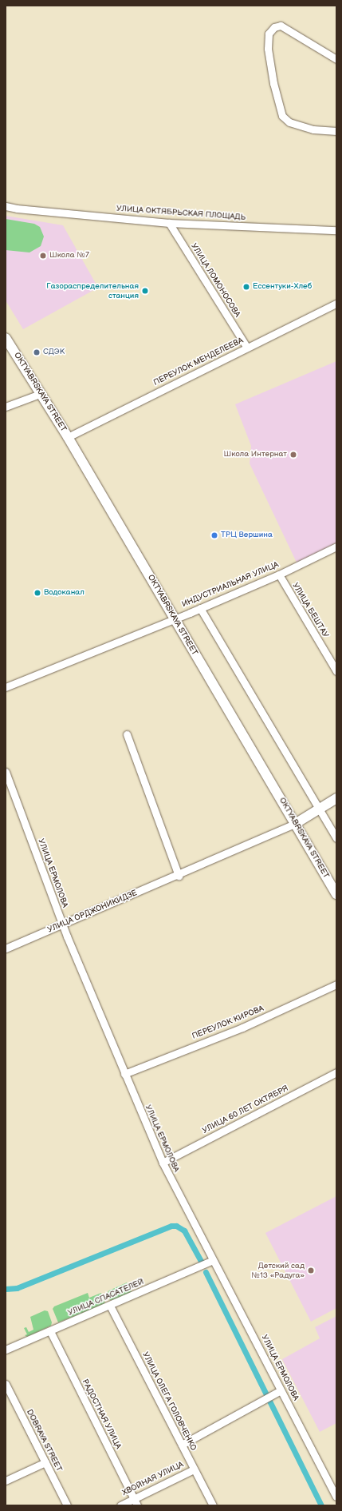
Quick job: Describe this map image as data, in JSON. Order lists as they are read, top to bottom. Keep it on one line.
{"streets":{"main road":["OKTYABRSKAYA STREET","УЛИЦА ОРДЖОНИКИДЗЕ"],"street":["УЛИЦА ОКТЯБРЬСКАЯ ПЛОЩАДЬ","УЛИЦА ЛОМОНОСОВА","ПЕРЕУЛОК МЕНДЕЛЕЕВА","ИНДУСТРИАЛЬНАЯ УЛИЦА","УЛИЦА БЕШТАУ","УЛИЦА ЕРМОЛОВА","ПЕРЕУЛОК КИРОВА","УЛИЦА 60 ЛЕТ ОКТЯБРЯ","УЛИЦА СПАСАТЕЛЕЙ","УЛИЦА ОЛЕГА ГОЛОВЧЕНКО","РАДОСТНАЯ УЛИЦА","DOBRAYA STREET","ХВОЙНАЯ УЛИЦА"]},"crossings":[["УЛИЦА ОКТЯБРЬСКАЯ ПЛОЩАДЬ","УЛИЦА ЛОМОНОСОВА"],["УЛИЦА ЛОМОНОСОВА","ПЕРЕУЛОК МЕНДЕЛЕЕВА"],["ПЕРЕУЛОК МЕНДЕЛЕЕВА","OKTYABRSKAYA STREET"],["OKTYABRSKAYA STREET","ИНДУСТРИАЛЬНАЯ УЛИЦА"],["OKTYABRSKAYA STREET","УЛИЦА ОРДЖОНИКИДЗЕ"],["ИНДУСТРИАЛЬНАЯ УЛИЦА","УЛИЦА БЕШТАУ"],["УЛИЦА ЕРМОЛОВА","УЛИЦА ОРДЖОНИКИДЗЕ"],["УЛИЦА ЕРМОЛОВА","ПЕРЕУЛОК КИРОВА"],["УЛИЦА ЕРМОЛОВА","УЛИЦА 60 ЛЕТ ОКТЯБРЯ"],["УЛИЦА ЕРМОЛОВА","УЛИЦА СПАСАТЕЛЕЙ"],["УЛИЦА СПАСАТЕЛЕЙ","УЛИЦА ОЛЕГА ГОЛОВЧЕНКО"],["УЛИЦА СПАСАТЕЛЕЙ","РАДОСТНАЯ УЛИЦА"],["УЛИЦА ОЛЕГА ГОЛОВЧЕНКО","ХВОЙНАЯ УЛИЦА"],["РАДОСТНАЯ УЛИЦА","ХВОЙНАЯ УЛИЦА"]],"places":["Школа №7","Ессентуки-Хлеб","Газораспределительная станция","СДЭК","Школа Интернат","ТРЦ Вершина","Водоканал","Детский сад №13 «Радуга»"]}
